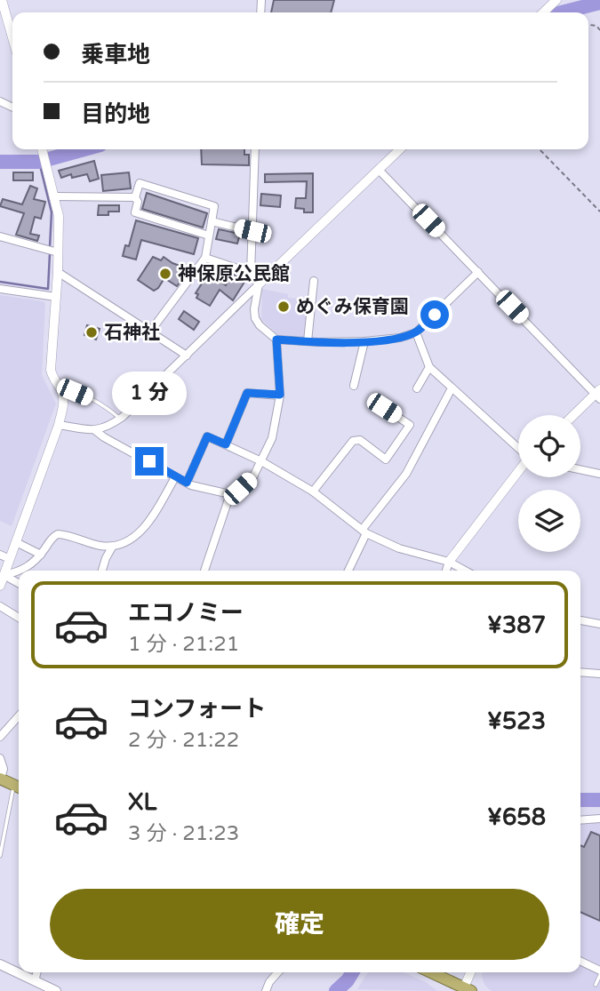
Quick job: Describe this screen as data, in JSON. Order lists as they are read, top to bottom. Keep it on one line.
{"places":["神保原公民館","めぐみ保育園","石神社"],"page":{"banner":["乗車地","目的地"],"bubble":"1 分","list":[{"name":"エコノミー","note":"1 分 · 21:21","value":"¥387"},{"name":"コンフォート","note":"2 分 · 21:22","value":"¥523"},{"name":"XL","note":"3 分 · 21:23","value":"¥658"}],"buttons":"確定"}}
